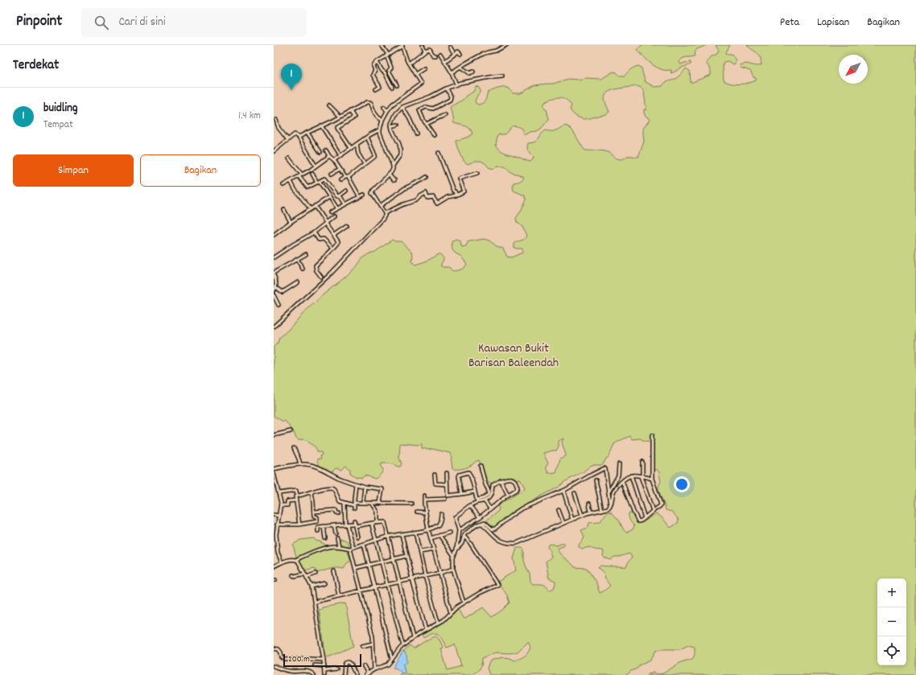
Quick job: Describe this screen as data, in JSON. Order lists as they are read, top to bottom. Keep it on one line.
{"parks":["Kawasan Bukit Barisan Baleendah"],"scale_bar":"200 m","north":"bottom left","page":{"header":"Pinpoint","search":"Cari di sini","nav":["Peta","Lapisan","Bagikan"],"heading":"Terdekat","pins":"1","list":[{"mark":"1","name":"buidling","note":"Tempat","value":"1.4 km"}],"buttons":["Simpan","Bagikan"],"map_buttons":["+","−"],"scale":"200 m"}}
